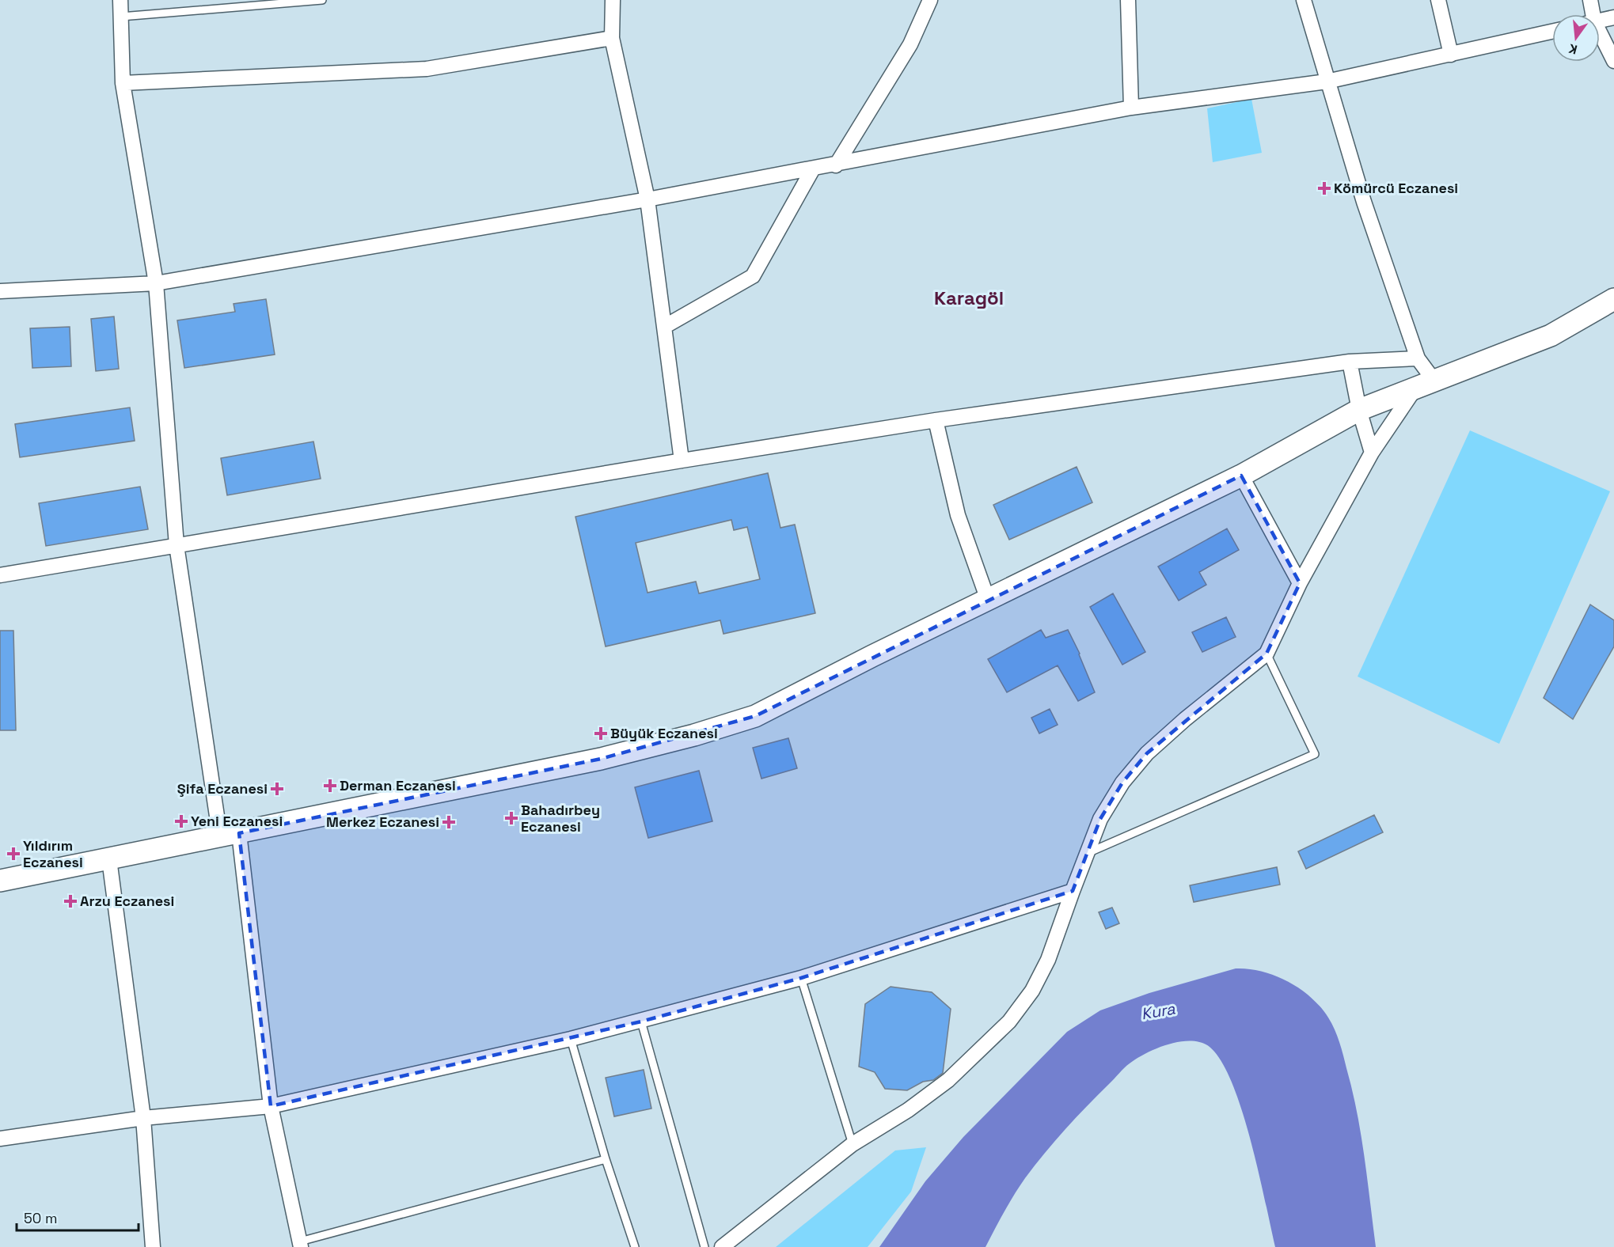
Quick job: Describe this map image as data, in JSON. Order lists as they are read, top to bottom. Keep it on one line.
{"districts":["Karagöl"],"water":["Kura"],"places":{"health":["Kömürcü Eczanesi","Büyük Eczanesi","Derman Eczanesi","Şifa Eczanesi","Bahadırbey Eczanesi","Yeni Eczanesi","Merkez Eczanesi","Yıldırım Eczanesi","Arzu Eczanesi"]},"scale_bar":"50 m","north":"bottom"}
